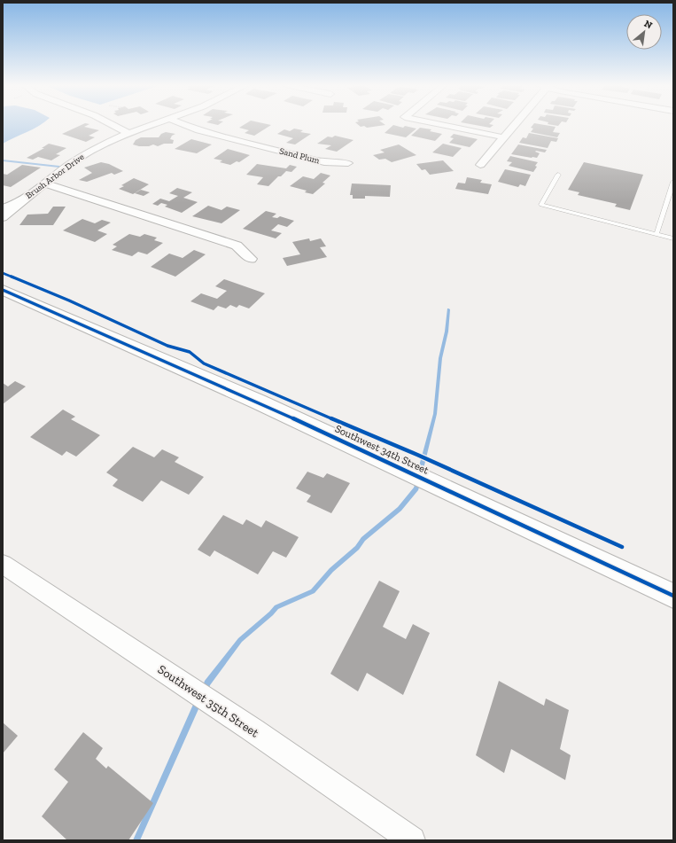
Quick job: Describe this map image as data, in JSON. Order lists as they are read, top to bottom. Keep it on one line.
{"streets":{"street":["Sand Plum","Brush Arbor Drive","Southwest 34th Street","Southwest 35th Street"]},"north":"top right"}
